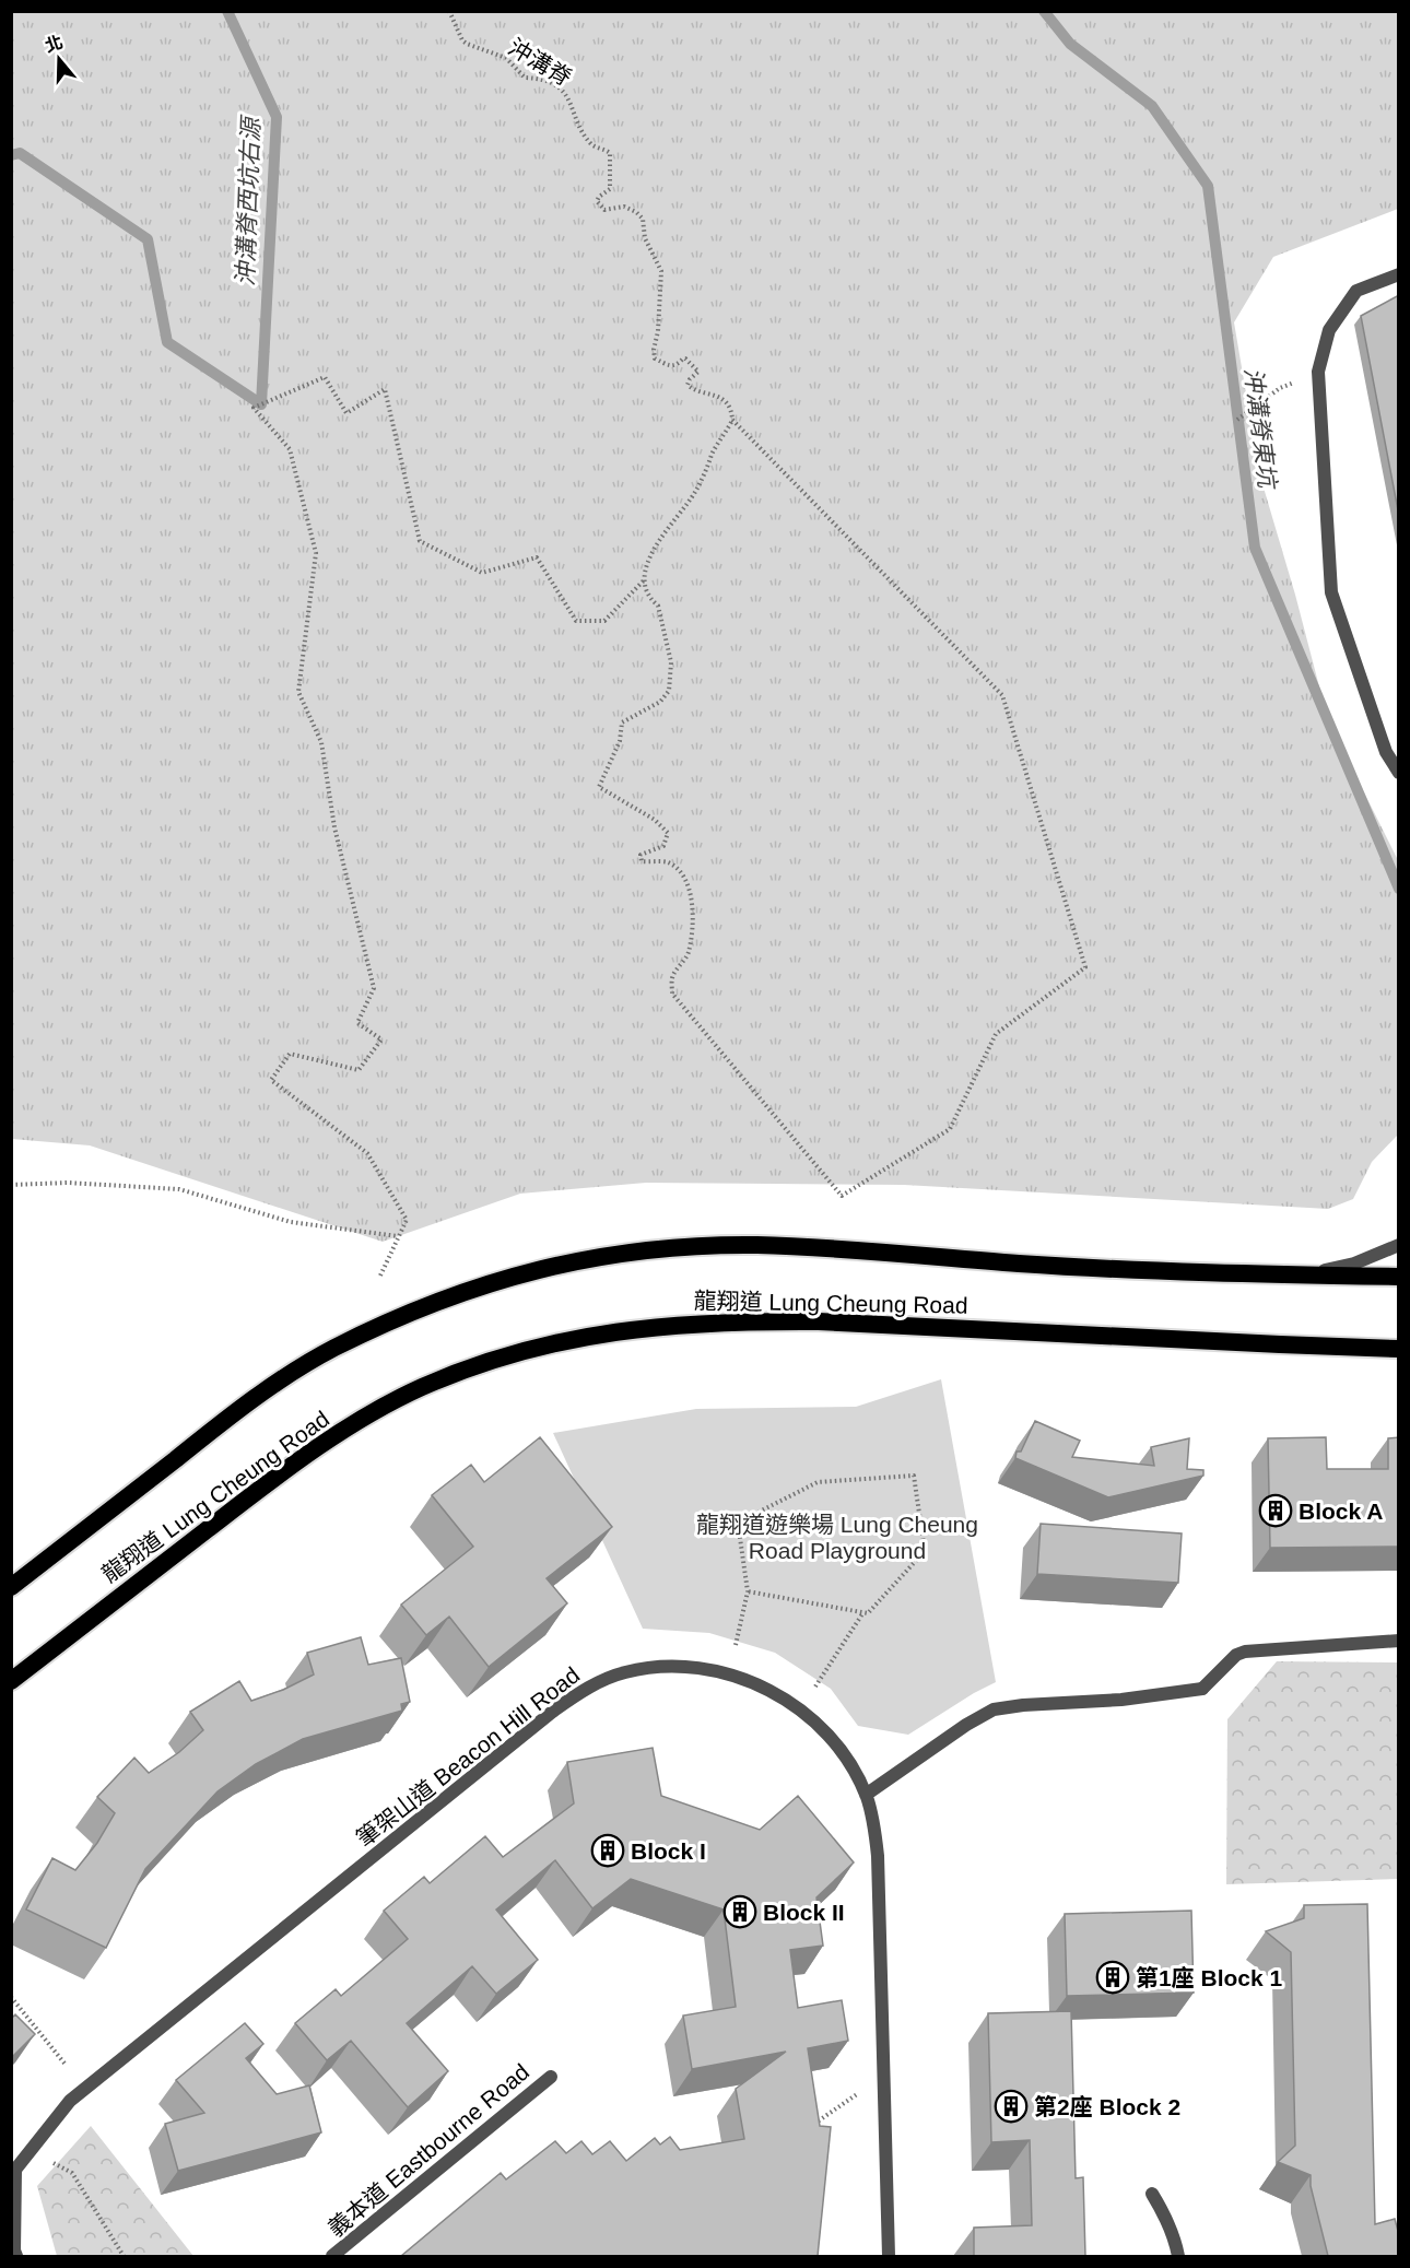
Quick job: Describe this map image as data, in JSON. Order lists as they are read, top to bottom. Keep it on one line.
{"streets":{"highway":["龍翔道 Lung Cheung Road"],"street":["筆架山道 Beacon Hill Road","義本道 Eastbourne Road"],"path":["沖溝脊"]},"water":["沖溝脊西坑右源","沖溝脊東坑"],"parks":["龍翔道遊樂場 Lung Cheung Road Playground"],"places":{"building":["Block A","Block I","Block II","第1座 Block 1","第2座 Block 2"]},"north":"top"}
